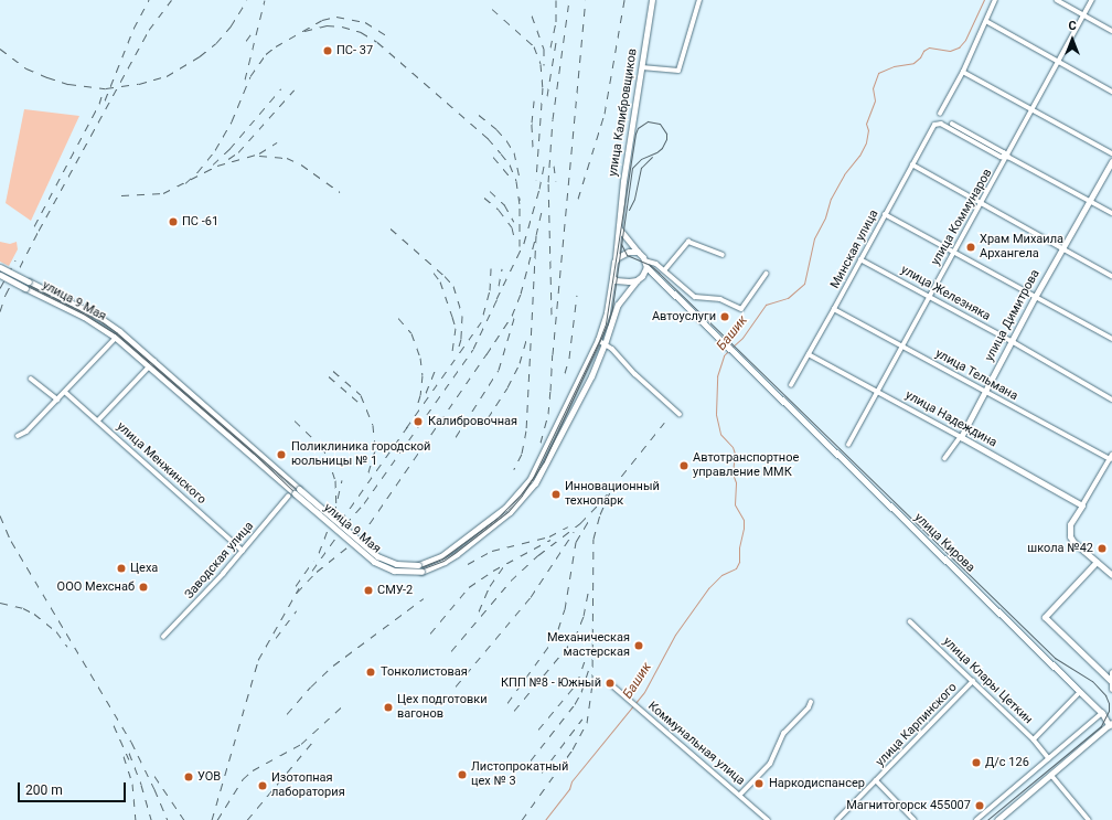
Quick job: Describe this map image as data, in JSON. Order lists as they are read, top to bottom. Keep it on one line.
{"streets":{"main road":["улица Калибровщиков","улица 9 Мая","улица Димитрова","улица Надеждина","улица Кирова"],"street":["улица Коммунаров","Минская улица","улица Железняка","улица Тельмана","улица Менжинского","Заводская улица","улица Клары Цеткин","улица Карпинского","Коммунальная улица"]},"crossings":[["улица Калибровщиков","улица 9 Мая"],["улица Калибровщиков","улица Кирова"],["улица Коммунаров","улица Железняка"],["улица Коммунаров","улица Тельмана"],["улица Коммунаров","улица Надеждина"],["Минская улица","улица Железняка"],["Минская улица","улица Тельмана"],["Минская улица","улица Надеждина"],["улица Железняка","улица Димитрова"],["улица 9 Мая","улица Кирова"],["улица Димитрова","улица Тельмана"],["улица Димитрова","улица Надеждина"],["улица Менжинского","Заводская улица"],["улица Клары Цеткин","улица Карпинского"]],"water":["Башик"],"places":["ПС- 37","ПС -61","Храм Михаила Архангела","Автоуслуги","Калибровочная","Поликлиника городской юольницы № 1","Автотранспортное управление ММК","Инновационный технопарк","школа №42","Цеха","ООО Мехснаб","СМУ-2","Механическая мастерская","Тонколистовая","КПП №8 - Южный","Цех подготовки вагонов","Д/с 126","Листопрокатный цех № 3","УОВ","Наркодиспансер","Изотопная лаборатория","Магнитогорск 455007"],"scale_bar":"200 m","north":"top"}
